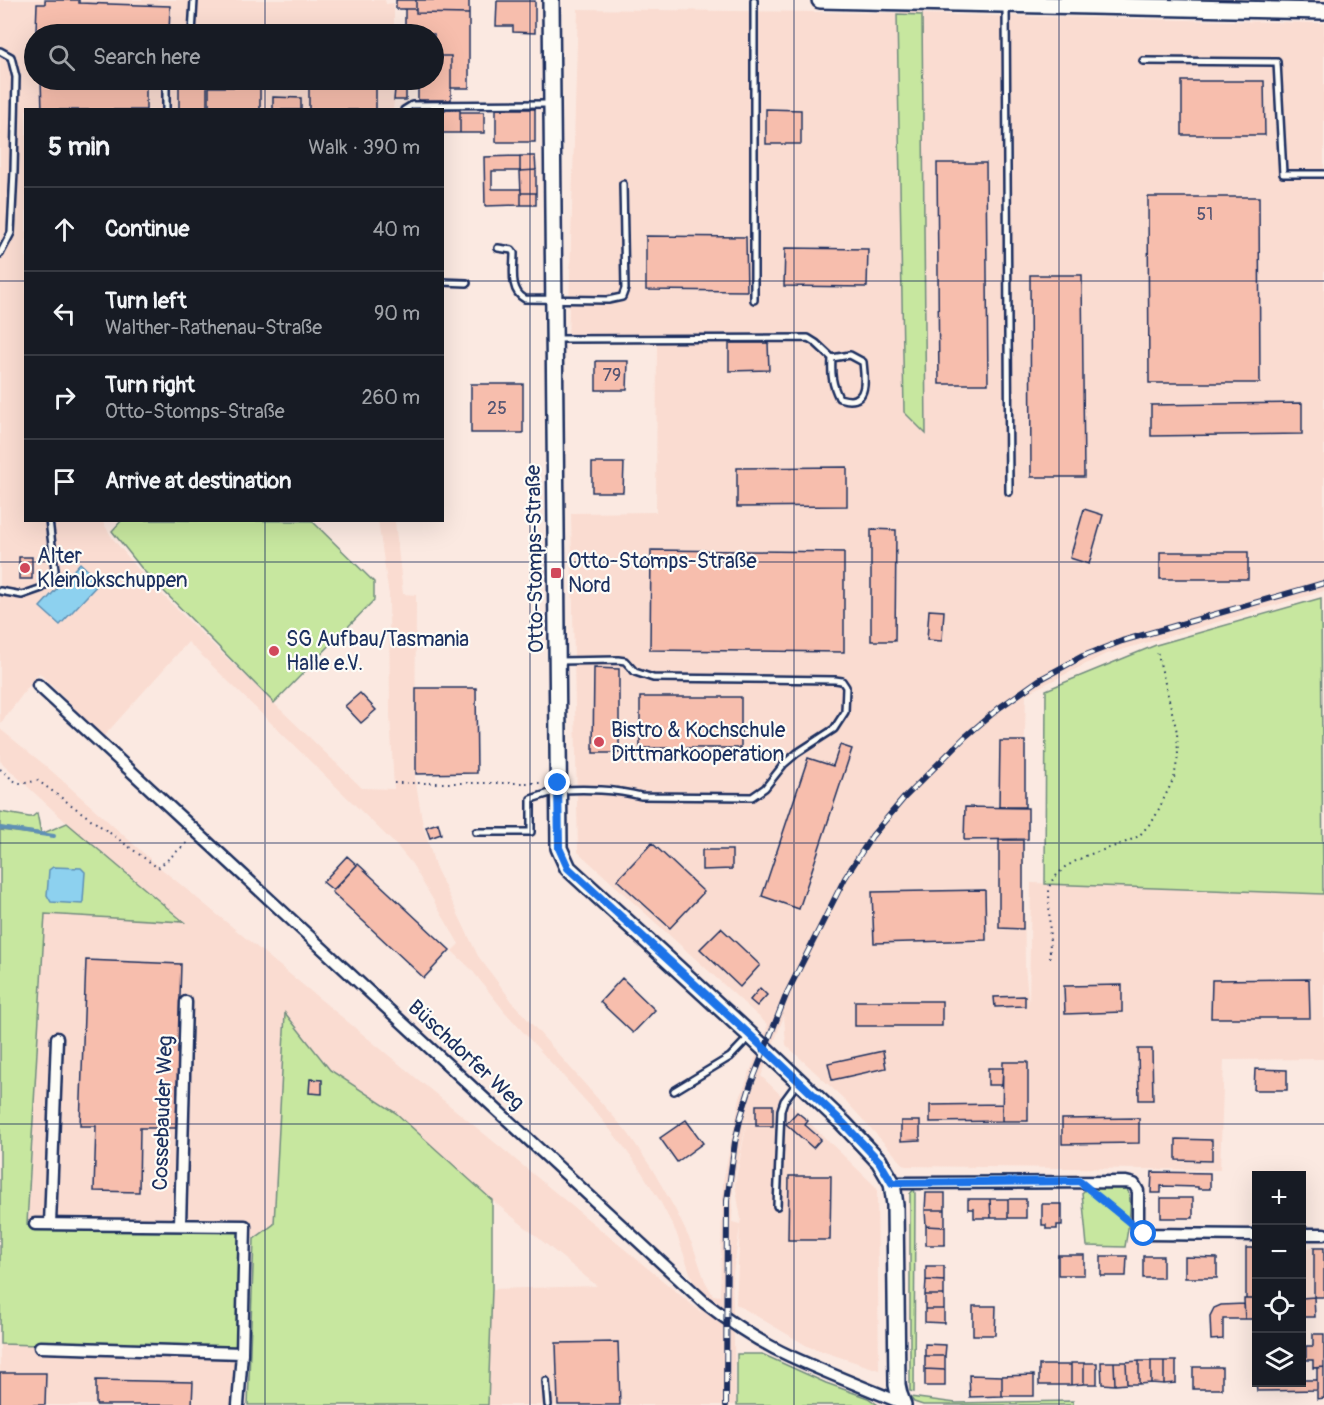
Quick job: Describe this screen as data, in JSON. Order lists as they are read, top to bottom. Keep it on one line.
{"streets":{"street":["Otto-Stomps-Straße","Büschdorfer Weg","Cossebauder Weg"]},"crossings":[["Otto-Stomps-Straße","Büschdorfer Weg"]],"places":{"other":["Alter Kleinlokschuppen","SG Aufbau/Tasmania Halle e.V.","Bistro & Kochschule Dittmarkooperation"],"transit":["Otto-Stomps-Straße Nord"]},"house_numbers":["51","79","25"],"page":{"search":"Search here","heading":["5 min","Walk · 390 m"],"list":[["Continue","40 m"],["Turn left","Walther-Rathenau-Straße","90 m"],["Turn right","Otto-Stomps-Straße","260 m"],"Arrive at destination"],"map_buttons":["+","−"]}}
